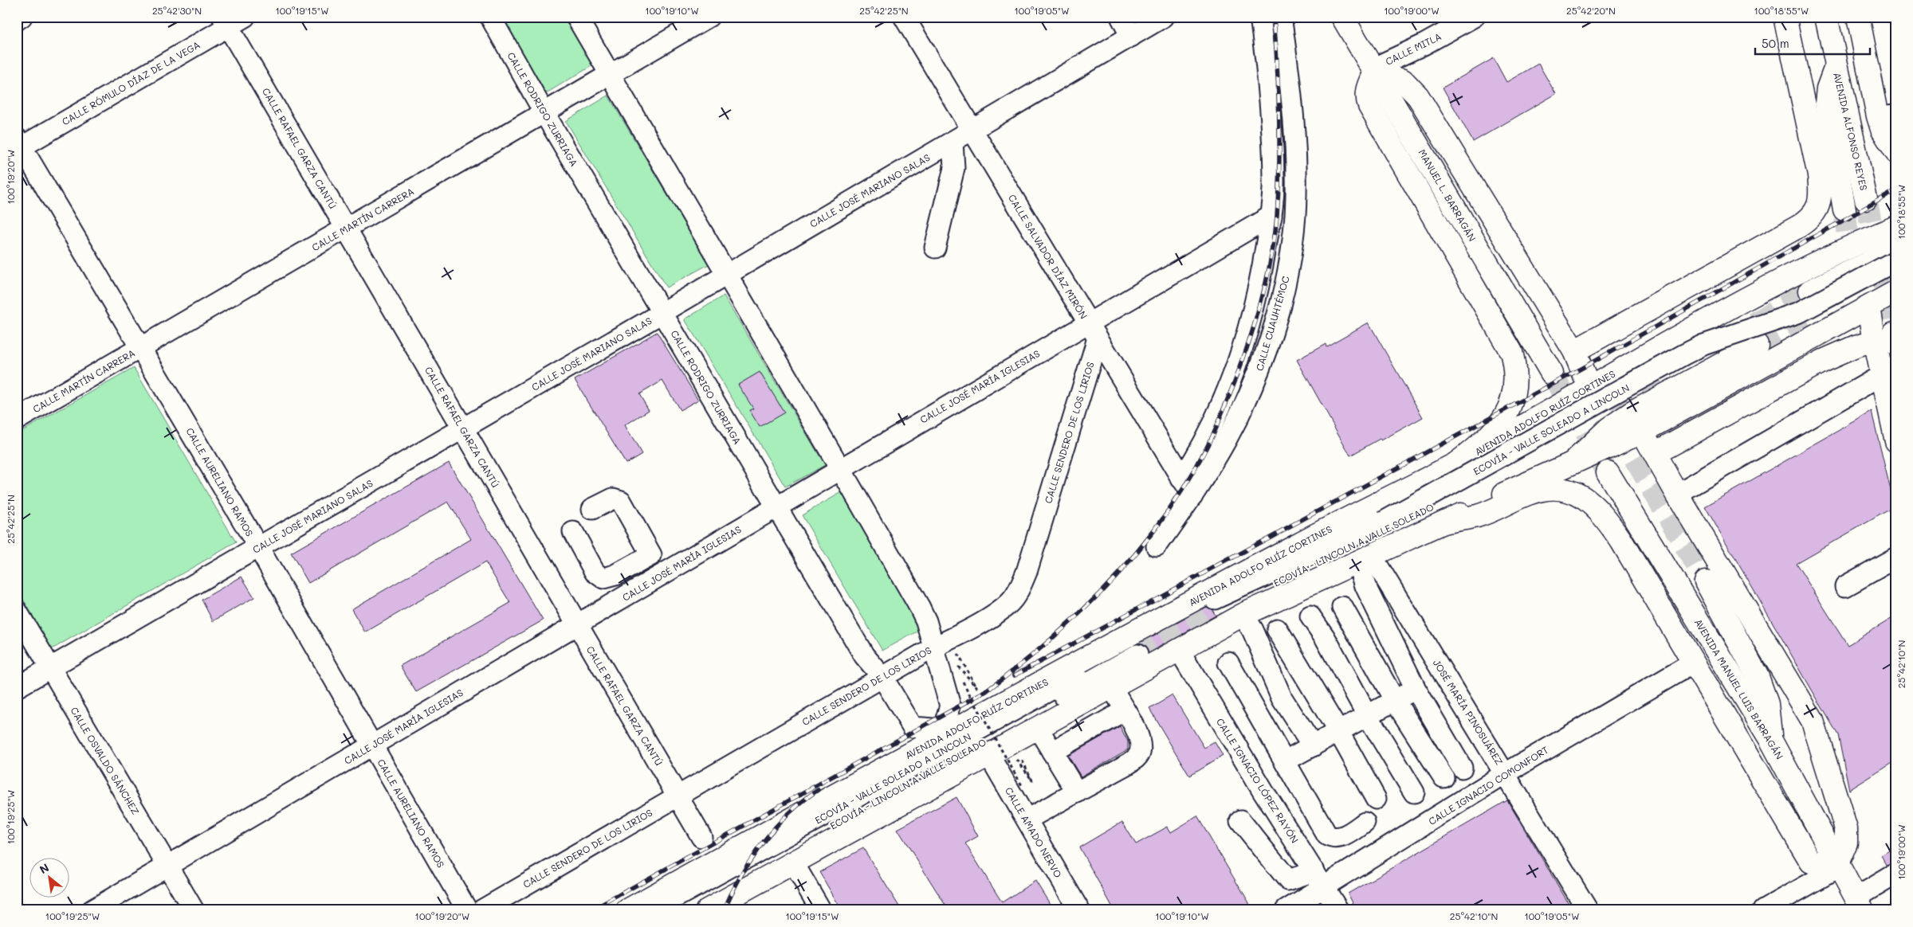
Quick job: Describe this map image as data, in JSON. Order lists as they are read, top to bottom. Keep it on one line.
{"streets":{"main road":["AVENIDA ALFONSO REYES","MANUEL L. BARRAGÁN","AVENIDA ADOLFO RUÍZ CORTINES","AVENIDA MANUEL LUIS BARRAGÁN"],"street":["CALLE MITLA","CALLE RÓMULO DÍAZ DE LA VEGA","CALLE RODRIGO ZURRIAGA","CALLE RAFAEL GARZA CANTÚ","CALLE JOSÉ MARIANO SALAS","CALLE MARTÍN CARRERA","CALLE SALVADOR DÍAZ MIRÓN","CALLE CUAUHTÉMOC","CALLE JOSÉ MARÍA IGLESIAS","ECOVÍA - VALLE SOLEADO A LINCOLN","CALLE SENDERO DE LOS LIRIOS","CALLE AURELIANO RAMOS","ECOVÍA - LINCOLN A VALLE SOLEADO","JOSÉ MARÍA PINOSUÁREZ","CALLE OSVALDO SÁNCHEZ","CALLE IGNACIO LÓPEZ RAYÓN","CALLE IGNACIO COMONFORT","CALLE AMADO NERVO"]},"crossings":[["CALLE MITLA","MANUEL L. BARRAGÁN"],["CALLE RÓMULO DÍAZ DE LA VEGA","CALLE RAFAEL GARZA CANTÚ"],["CALLE RÓMULO DÍAZ DE LA VEGA","CALLE AURELIANO RAMOS"],["CALLE RODRIGO ZURRIAGA","CALLE JOSÉ MARIANO SALAS"],["CALLE RODRIGO ZURRIAGA","CALLE MARTÍN CARRERA"],["CALLE RODRIGO ZURRIAGA","CALLE JOSÉ MARÍA IGLESIAS"],["CALLE RODRIGO ZURRIAGA","AVENIDA ADOLFO RUÍZ CORTINES"],["CALLE RODRIGO ZURRIAGA","ECOVÍA - VALLE SOLEADO A LINCOLN"],["CALLE RODRIGO ZURRIAGA","CALLE SENDERO DE LOS LIRIOS"],["CALLE RODRIGO ZURRIAGA","ECOVÍA - LINCOLN A VALLE SOLEADO"],["CALLE RODRIGO ZURRIAGA","CALLE AMADO NERVO"],["CALLE RAFAEL GARZA CANTÚ","CALLE JOSÉ MARIANO SALAS"],["CALLE RAFAEL GARZA CANTÚ","CALLE MARTÍN CARRERA"],["CALLE RAFAEL GARZA CANTÚ","CALLE JOSÉ MARÍA IGLESIAS"],["CALLE RAFAEL GARZA CANTÚ","CALLE SENDERO DE LOS LIRIOS"],["CALLE JOSÉ MARIANO SALAS","CALLE SALVADOR DÍAZ MIRÓN"],["CALLE JOSÉ MARIANO SALAS","CALLE AURELIANO RAMOS"],["CALLE JOSÉ MARIANO SALAS","CALLE OSVALDO SÁNCHEZ"],["CALLE MARTÍN CARRERA","CALLE AURELIANO RAMOS"],["CALLE SALVADOR DÍAZ MIRÓN","CALLE CUAUHTÉMOC"],["CALLE SALVADOR DÍAZ MIRÓN","CALLE JOSÉ MARÍA IGLESIAS"],["CALLE SALVADOR DÍAZ MIRÓN","CALLE SENDERO DE LOS LIRIOS"],["CALLE JOSÉ MARÍA IGLESIAS","CALLE SENDERO DE LOS LIRIOS"],["CALLE JOSÉ MARÍA IGLESIAS","CALLE AURELIANO RAMOS"],["CALLE JOSÉ MARÍA IGLESIAS","CALLE OSVALDO SÁNCHEZ"],["AVENIDA ADOLFO RUÍZ CORTINES","ECOVÍA - VALLE SOLEADO A LINCOLN"],["AVENIDA ADOLFO RUÍZ CORTINES","ECOVÍA - LINCOLN A VALLE SOLEADO"],["AVENIDA ADOLFO RUÍZ CORTINES","JOSÉ MARÍA PINOSUÁREZ"],["AVENIDA ADOLFO RUÍZ CORTINES","CALLE IGNACIO LÓPEZ RAYÓN"],["AVENIDA ADOLFO RUÍZ CORTINES","CALLE AMADO NERVO"],["ECOVÍA - VALLE SOLEADO A LINCOLN","ECOVÍA - LINCOLN A VALLE SOLEADO"],["ECOVÍA - VALLE SOLEADO A LINCOLN","CALLE AMADO NERVO"],["ECOVÍA - LINCOLN A VALLE SOLEADO","CALLE AMADO NERVO"],["JOSÉ MARÍA PINOSUÁREZ","CALLE IGNACIO COMONFORT"],["CALLE IGNACIO LÓPEZ RAYÓN","CALLE IGNACIO COMONFORT"]],"scale_bar":"50 m","north":"top left","coordinates":["25°42'30\"N","100°19'15\"W","100°19'10\"W","25°42'25\"N","100°19'05\"W","100°19'00\"W","25°42'20\"N","100°18'55\"W","100°19'20\"W","25°42'10\"N","100°19'25\"W"]}
